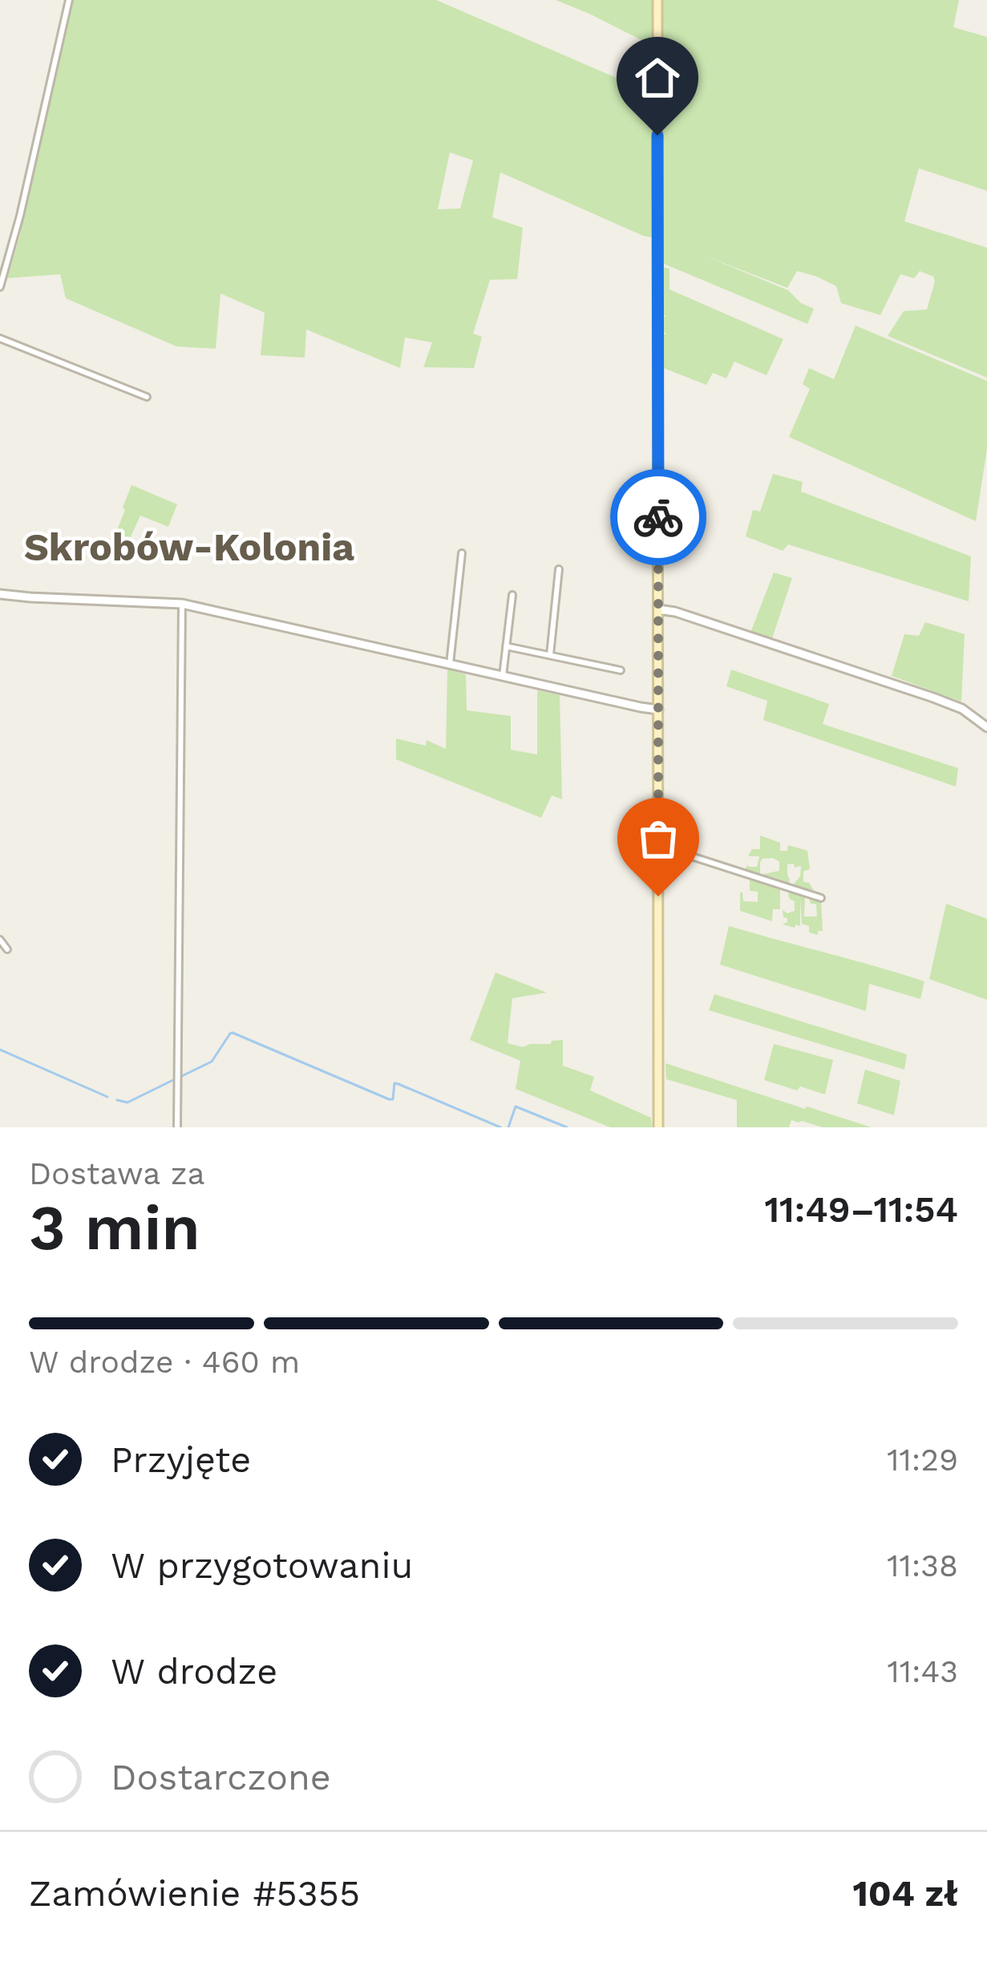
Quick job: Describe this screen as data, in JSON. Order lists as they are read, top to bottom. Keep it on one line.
{"districts":["Skrobów-Kolonia"],"page":{"heading":["3 min","Dostawa za","11:49–11:54"],"panel":["Zamówienie #5355","104 zł"],"bar":"W drodze · 460 m","list":[["Przyjęte","11:29"],["W przygotowaniu","11:38"],["W drodze","11:43"],"Dostarczone"]}}
